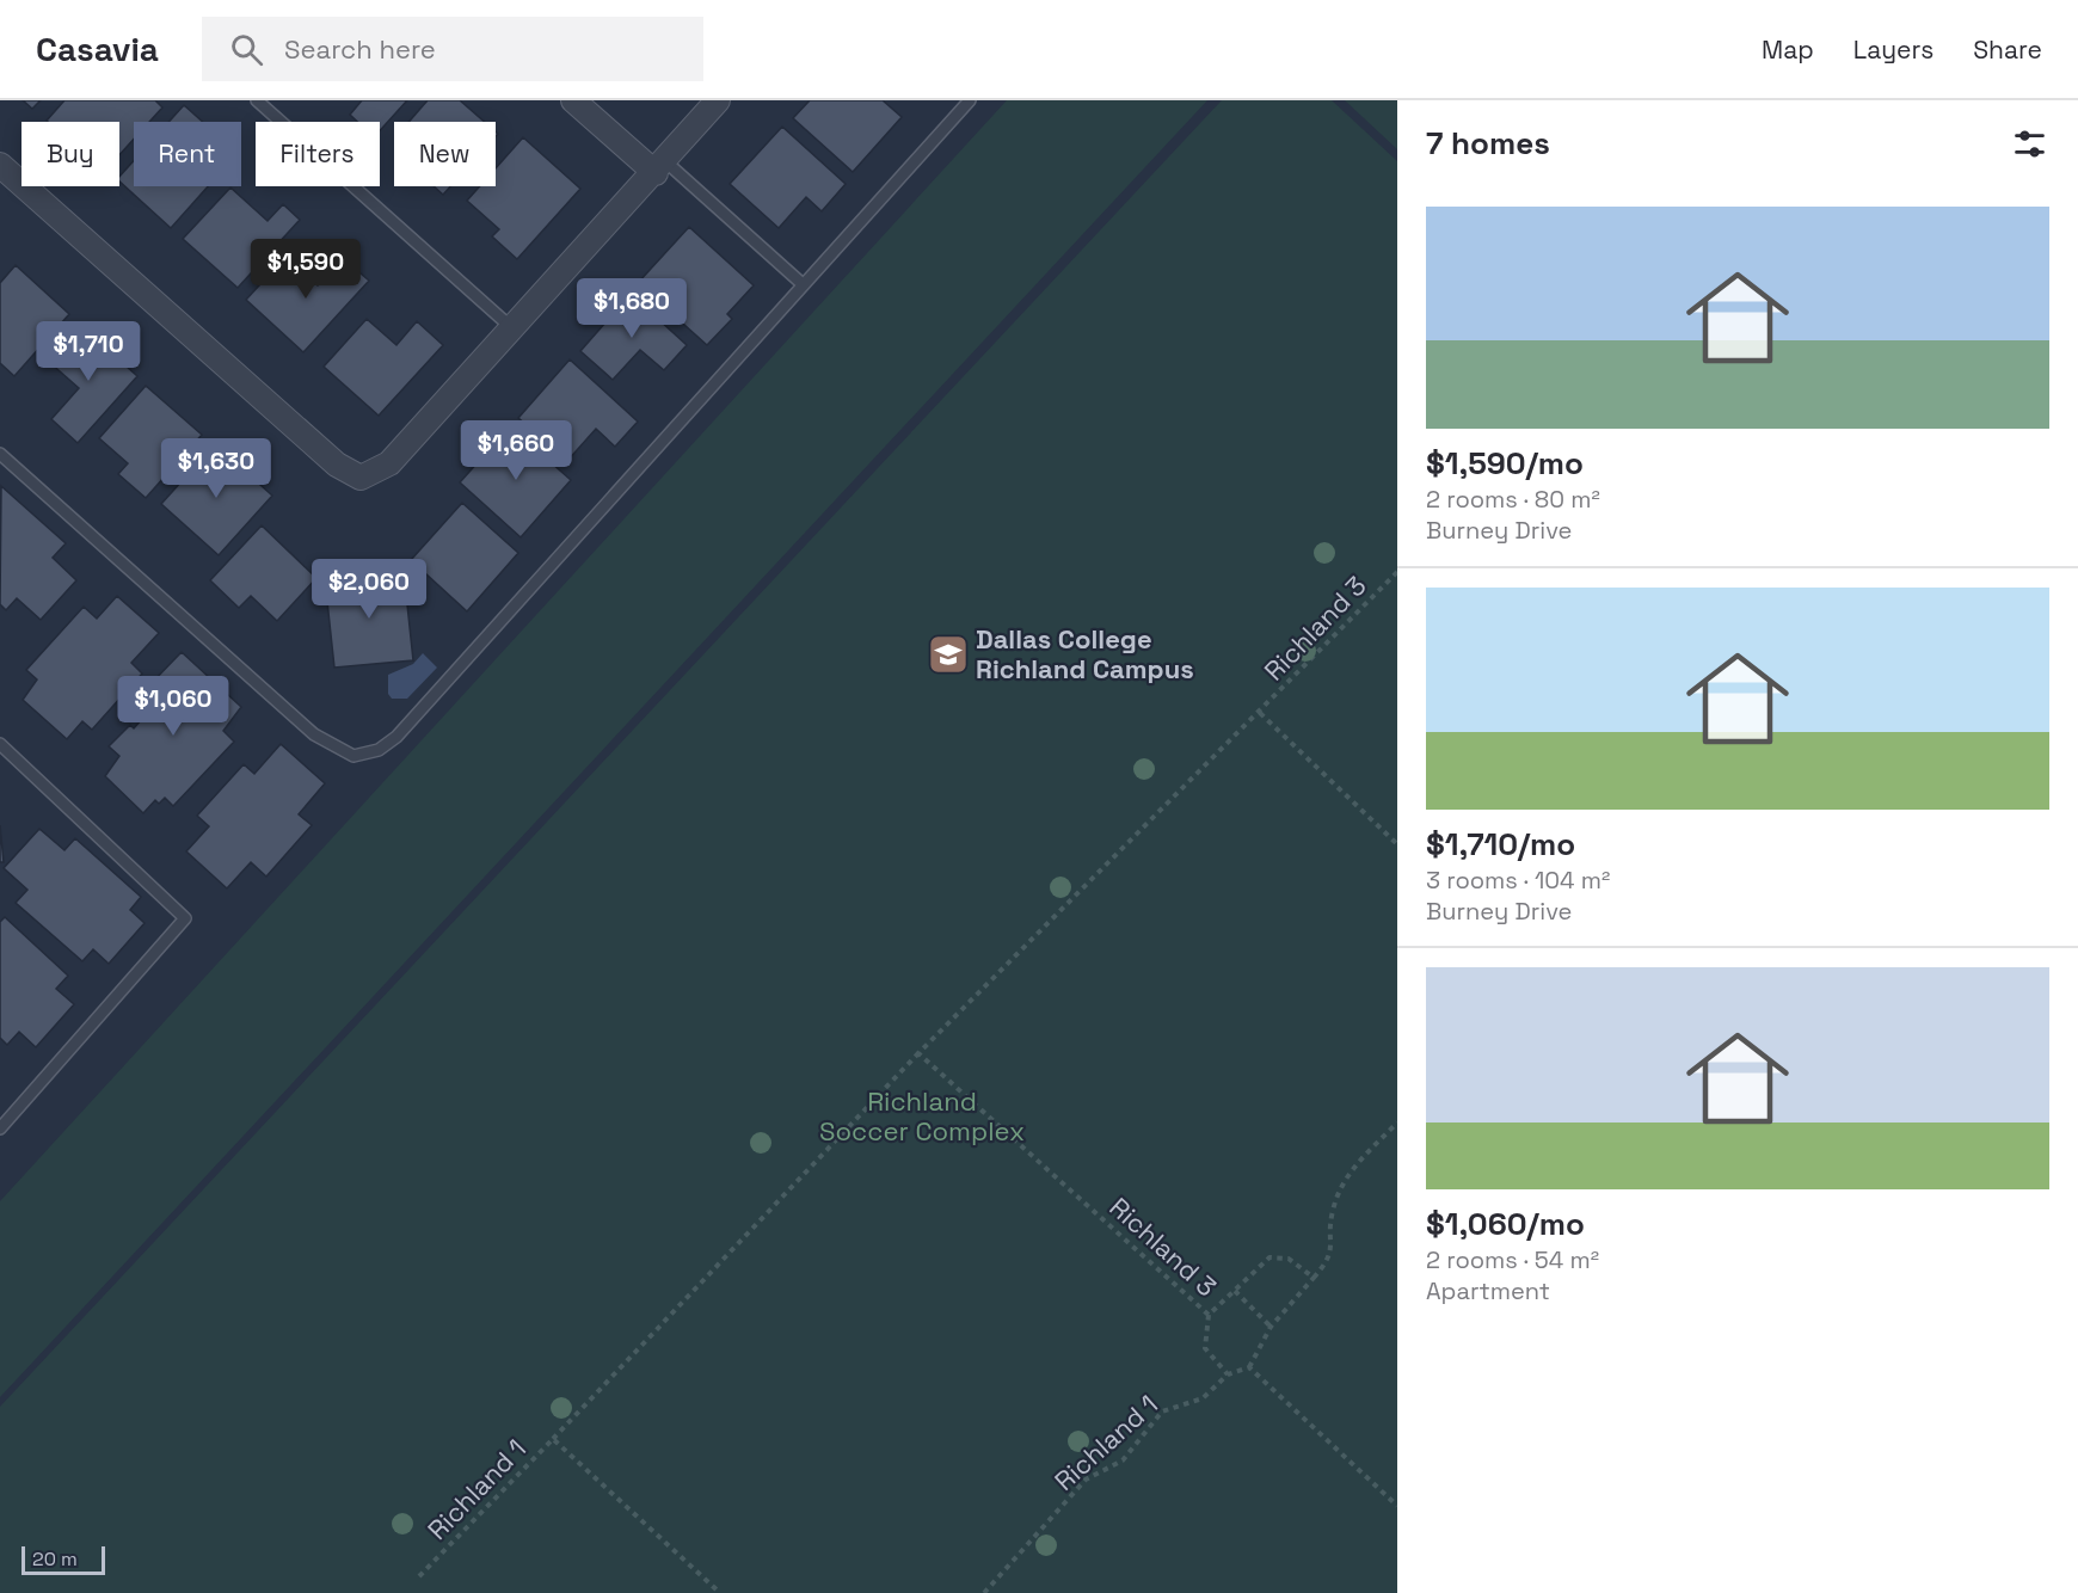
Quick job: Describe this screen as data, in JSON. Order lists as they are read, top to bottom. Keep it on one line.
{"streets":{"path":["Richland 3","Richland 1"]},"crossings":[["Richland 3","Richland 1"]],"parks":["Richland Soccer Complex"],"places":{"school or university":["Dallas College Richland Campus"]},"scale_bar":"20 m","page":{"header":"Casavia","search":"Search here","nav":["Map","Layers","Share"],"heading":"7 homes","chip":["Buy","Rent","Filters","New"],"list":[{"name":"$1,590/mo","note":"2 rooms · 80 m² · Burney Drive"},{"name":"$1,710/mo","note":"3 rooms · 104 m² · Burney Drive"},{"name":"$1,060/mo","note":"2 rooms · 54 m² · Apartment"}],"price":["$1,590","$1,680","$1,710","$1,660","$1,630","$2,060","$1,060"],"scale":"20 m"}}
